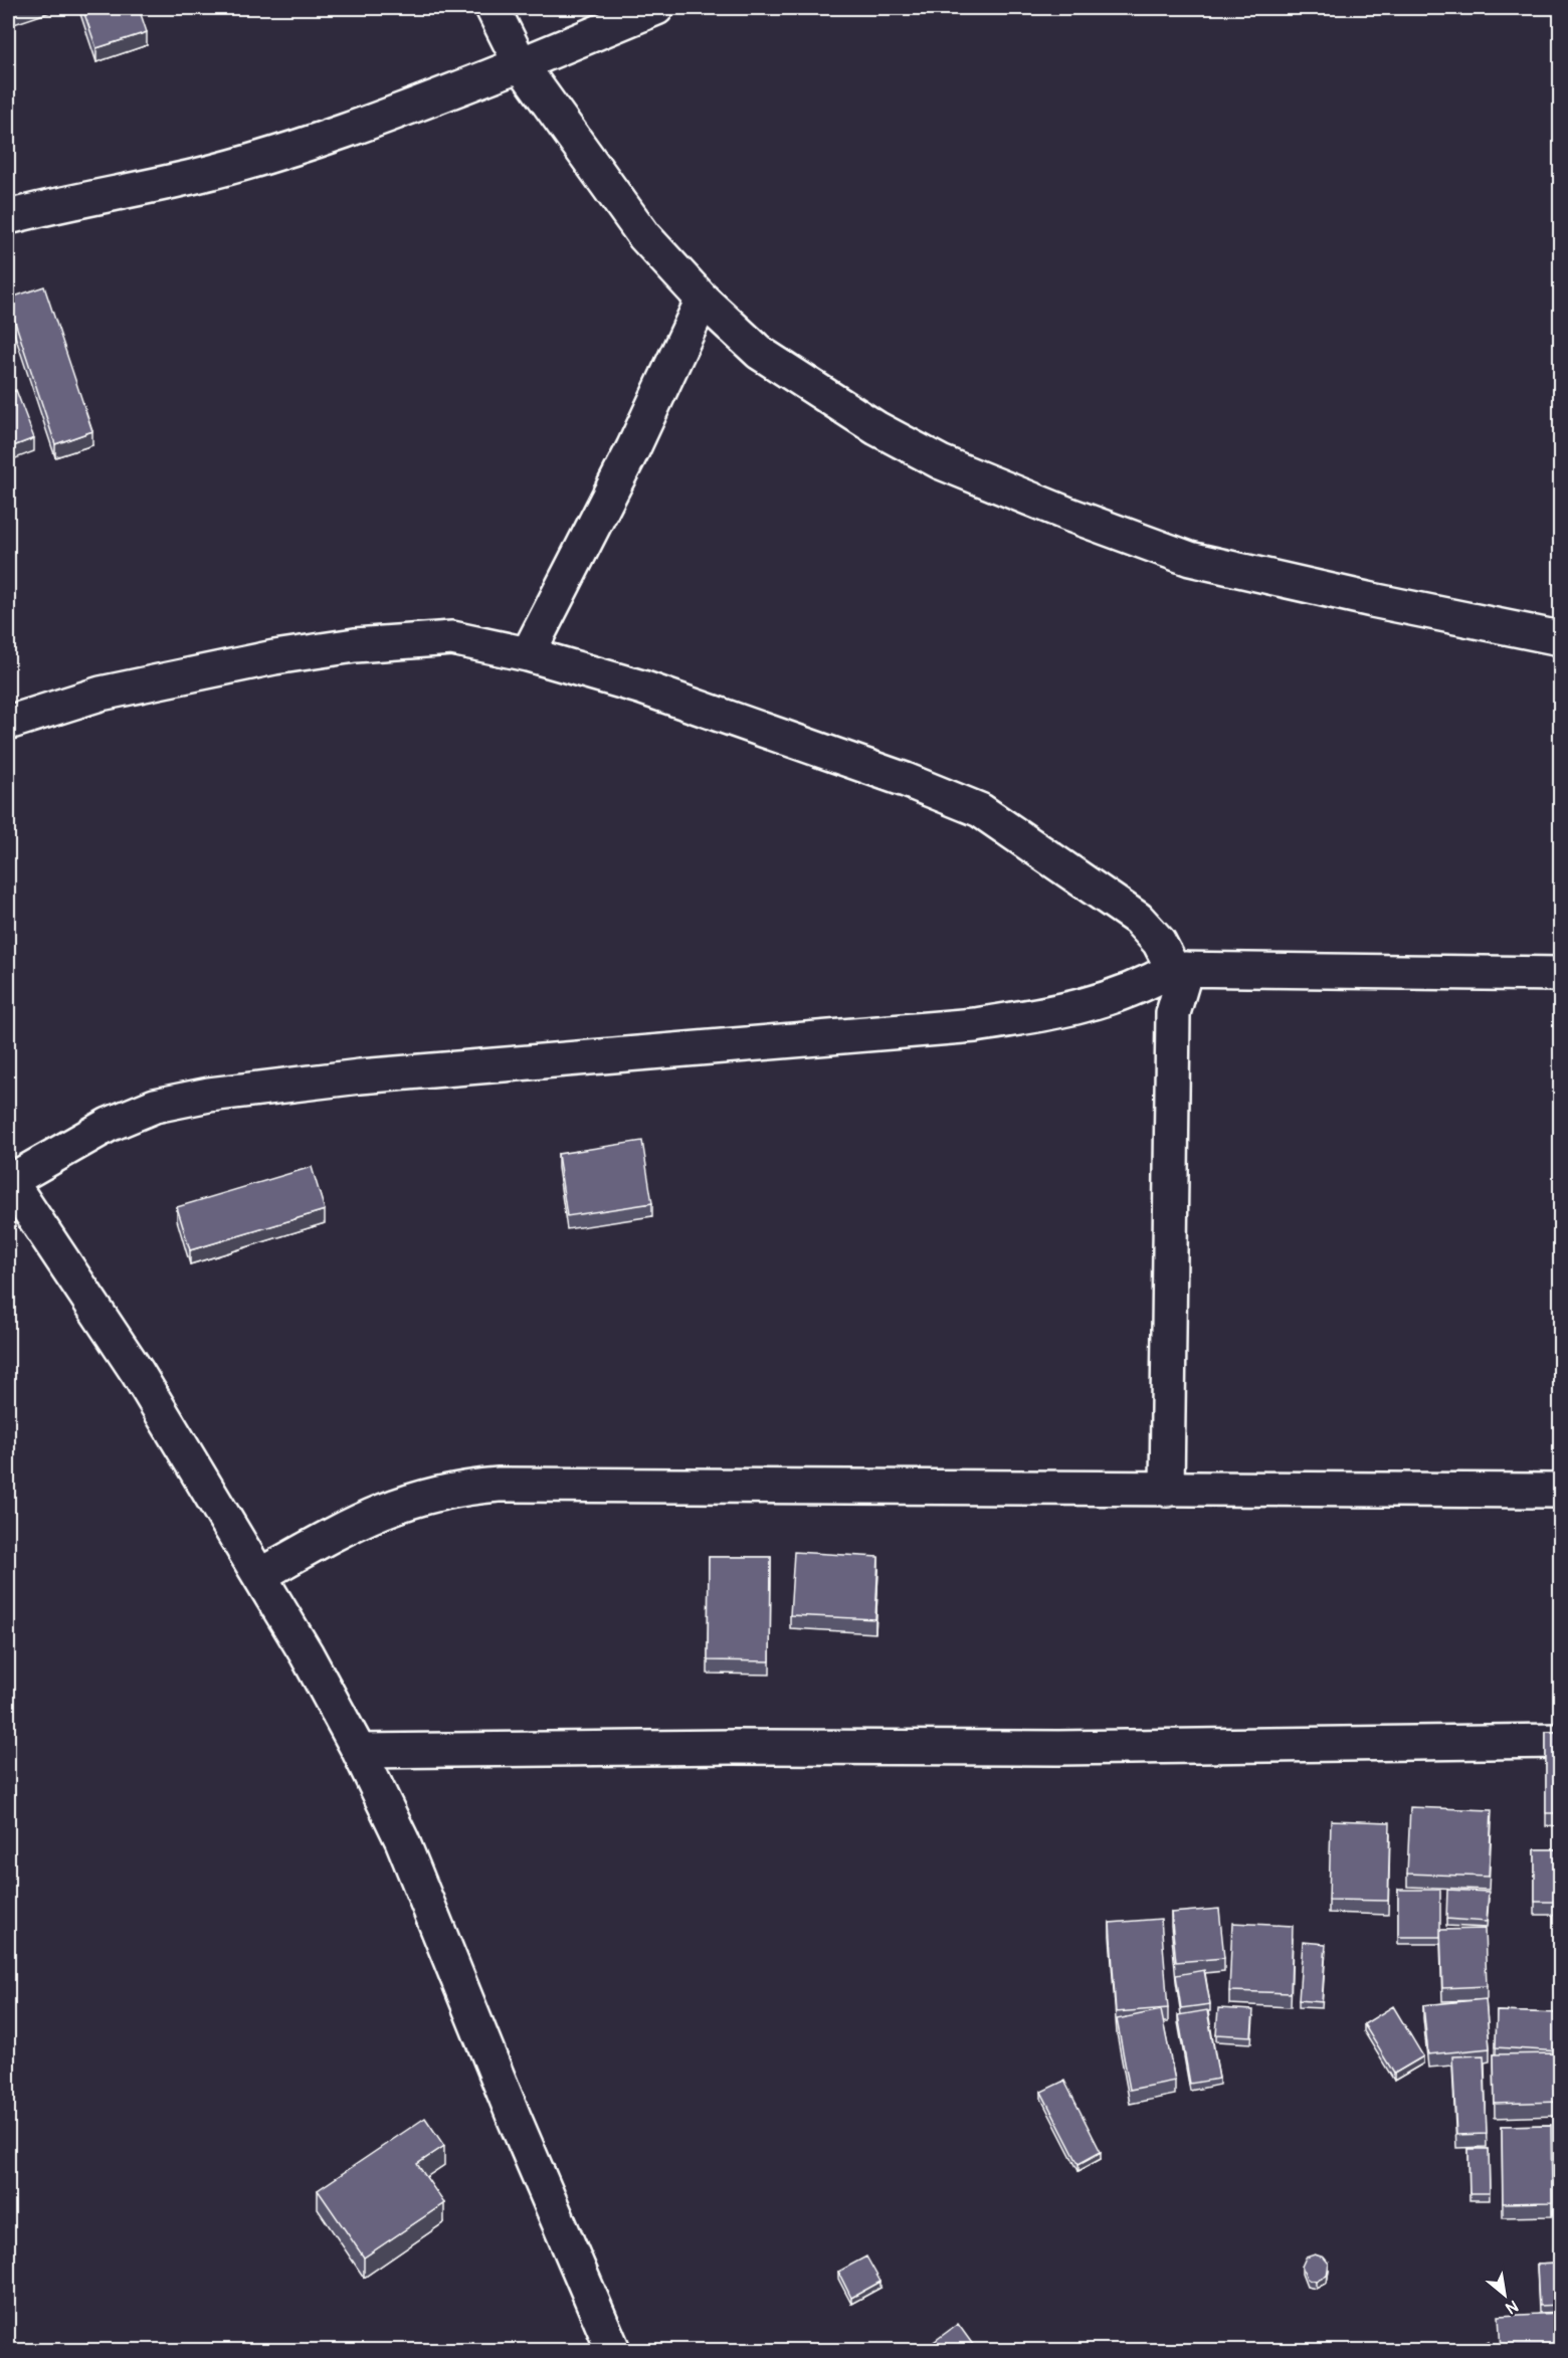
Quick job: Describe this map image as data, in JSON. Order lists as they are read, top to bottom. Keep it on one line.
{"north":"bottom right"}
